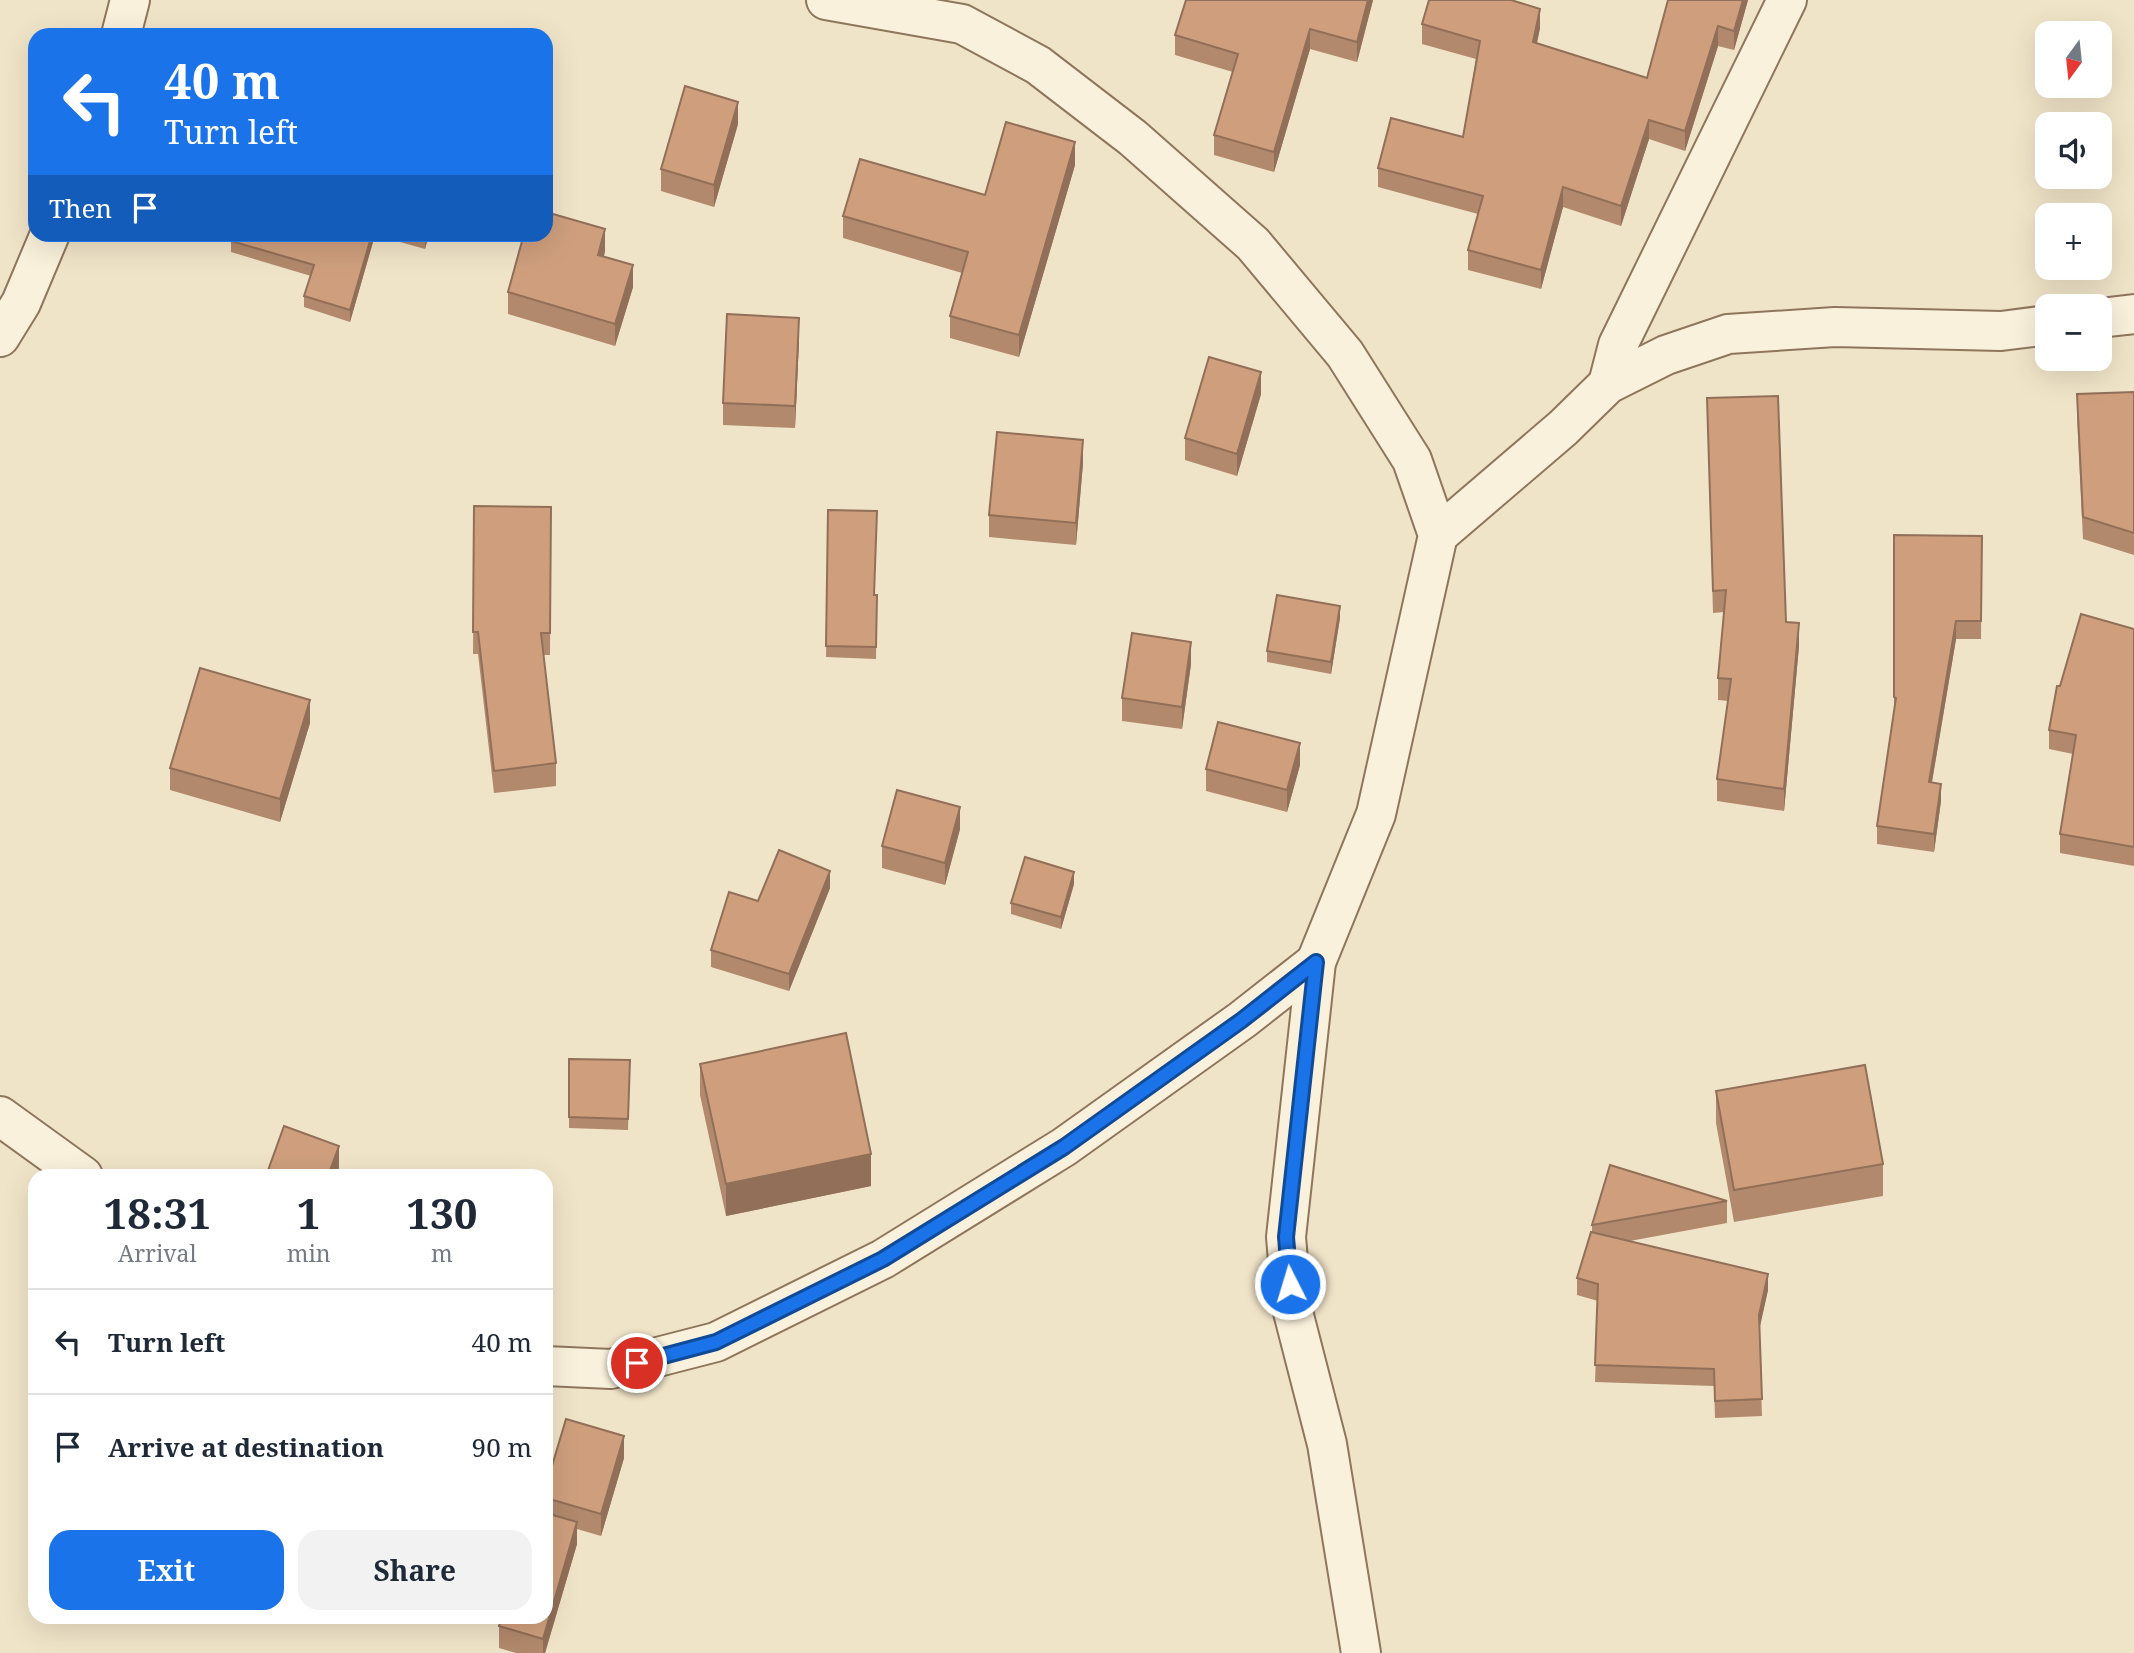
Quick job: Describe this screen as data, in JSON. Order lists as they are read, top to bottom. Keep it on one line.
{"north":"bottom","page":{"map_buttons":["+","−"],"turn":["40 m","Turn left"],"then":"Then","eta":["18:31","Arrival","1","min","130","m"],"list":[{"name":"Turn left","value":"40 m"},{"name":"Arrive at destination","value":"90 m"}],"buttons":["Exit","Share"]}}
